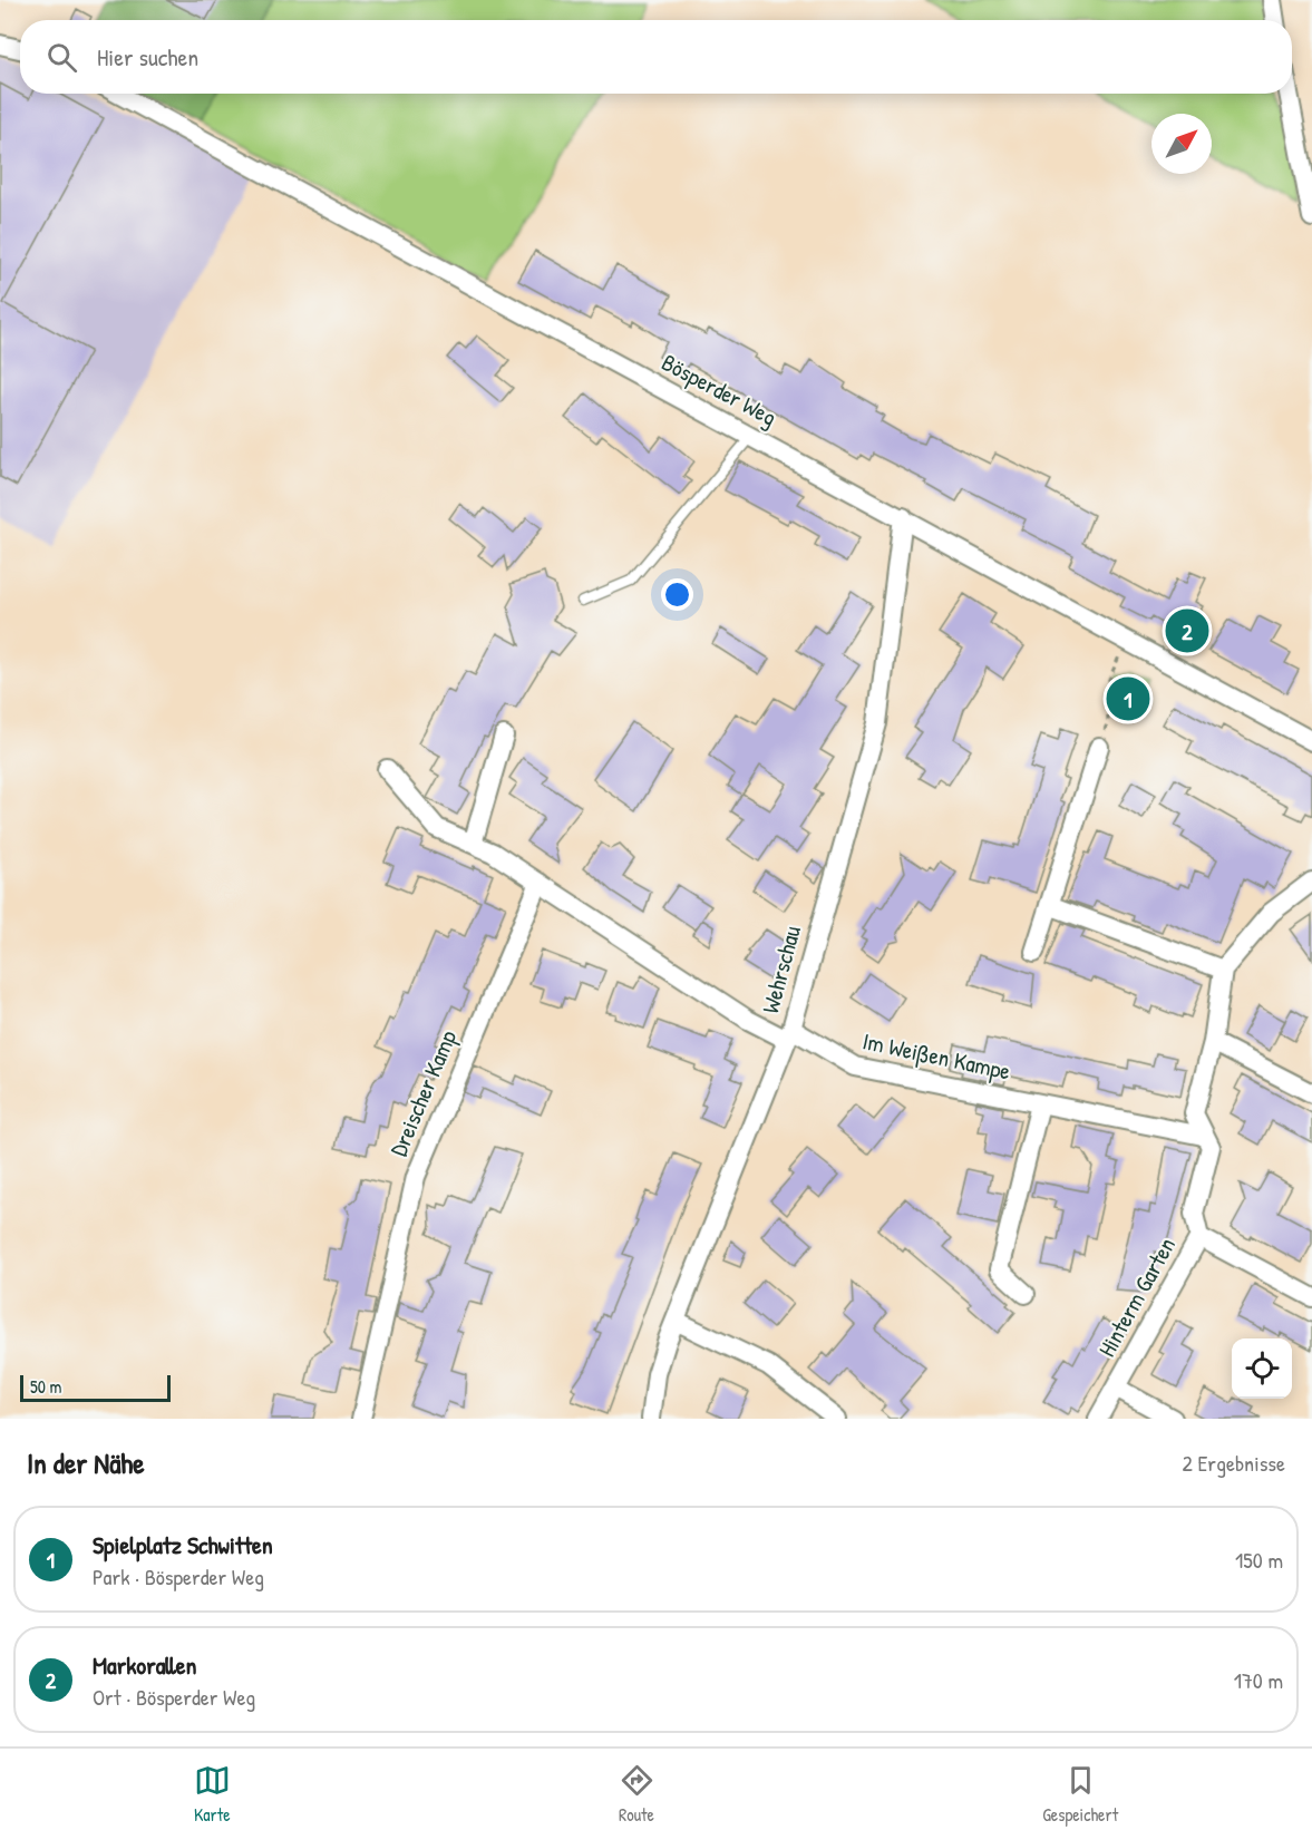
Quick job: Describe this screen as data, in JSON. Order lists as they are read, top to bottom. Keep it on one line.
{"streets":{"street":["Bösperder Weg","Wehrschau","Im Weißen Kampe","Dreischer Kamp","Hinterm Garten"]},"crossings":[["Bösperder Weg","Wehrschau"],["Wehrschau","Im Weißen Kampe"],["Im Weißen Kampe","Hinterm Garten"]],"scale_bar":"50 m","north":"top right","page":{"search":"Hier suchen","pins":["2","1"],"scale":"50 m","heading":["In der Nähe","2 Ergebnisse"],"list":[{"mark":"1","name":"Spielplatz Schwitten","note":"Park · Bösperder Weg","value":"150 m"},{"mark":"2","name":"Markorallen","note":"Ort · Bösperder Weg","value":"170 m"}],"nav":["Karte","Route","Gespeichert"]}}
